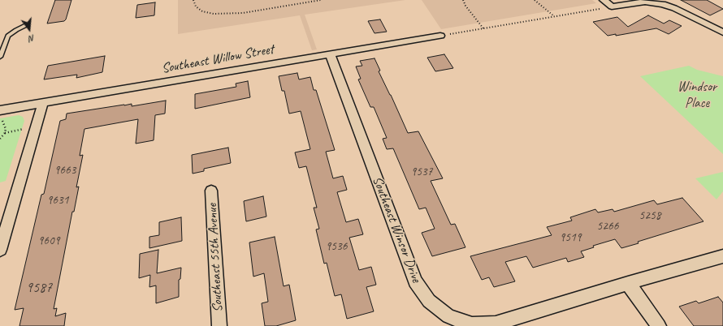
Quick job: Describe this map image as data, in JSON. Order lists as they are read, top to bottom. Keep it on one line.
{"streets":{"street":["Southeast Willow Street","Southeast Winsor Drive","Southeast 55th Avenue"]},"crossings":[["Southeast Willow Street","Southeast Winsor Drive"]],"parks":["Windsor Place"],"house_numbers":["9663","9537","9631","5258","5266","9519","9609","9536","9587"],"north":"bottom"}
